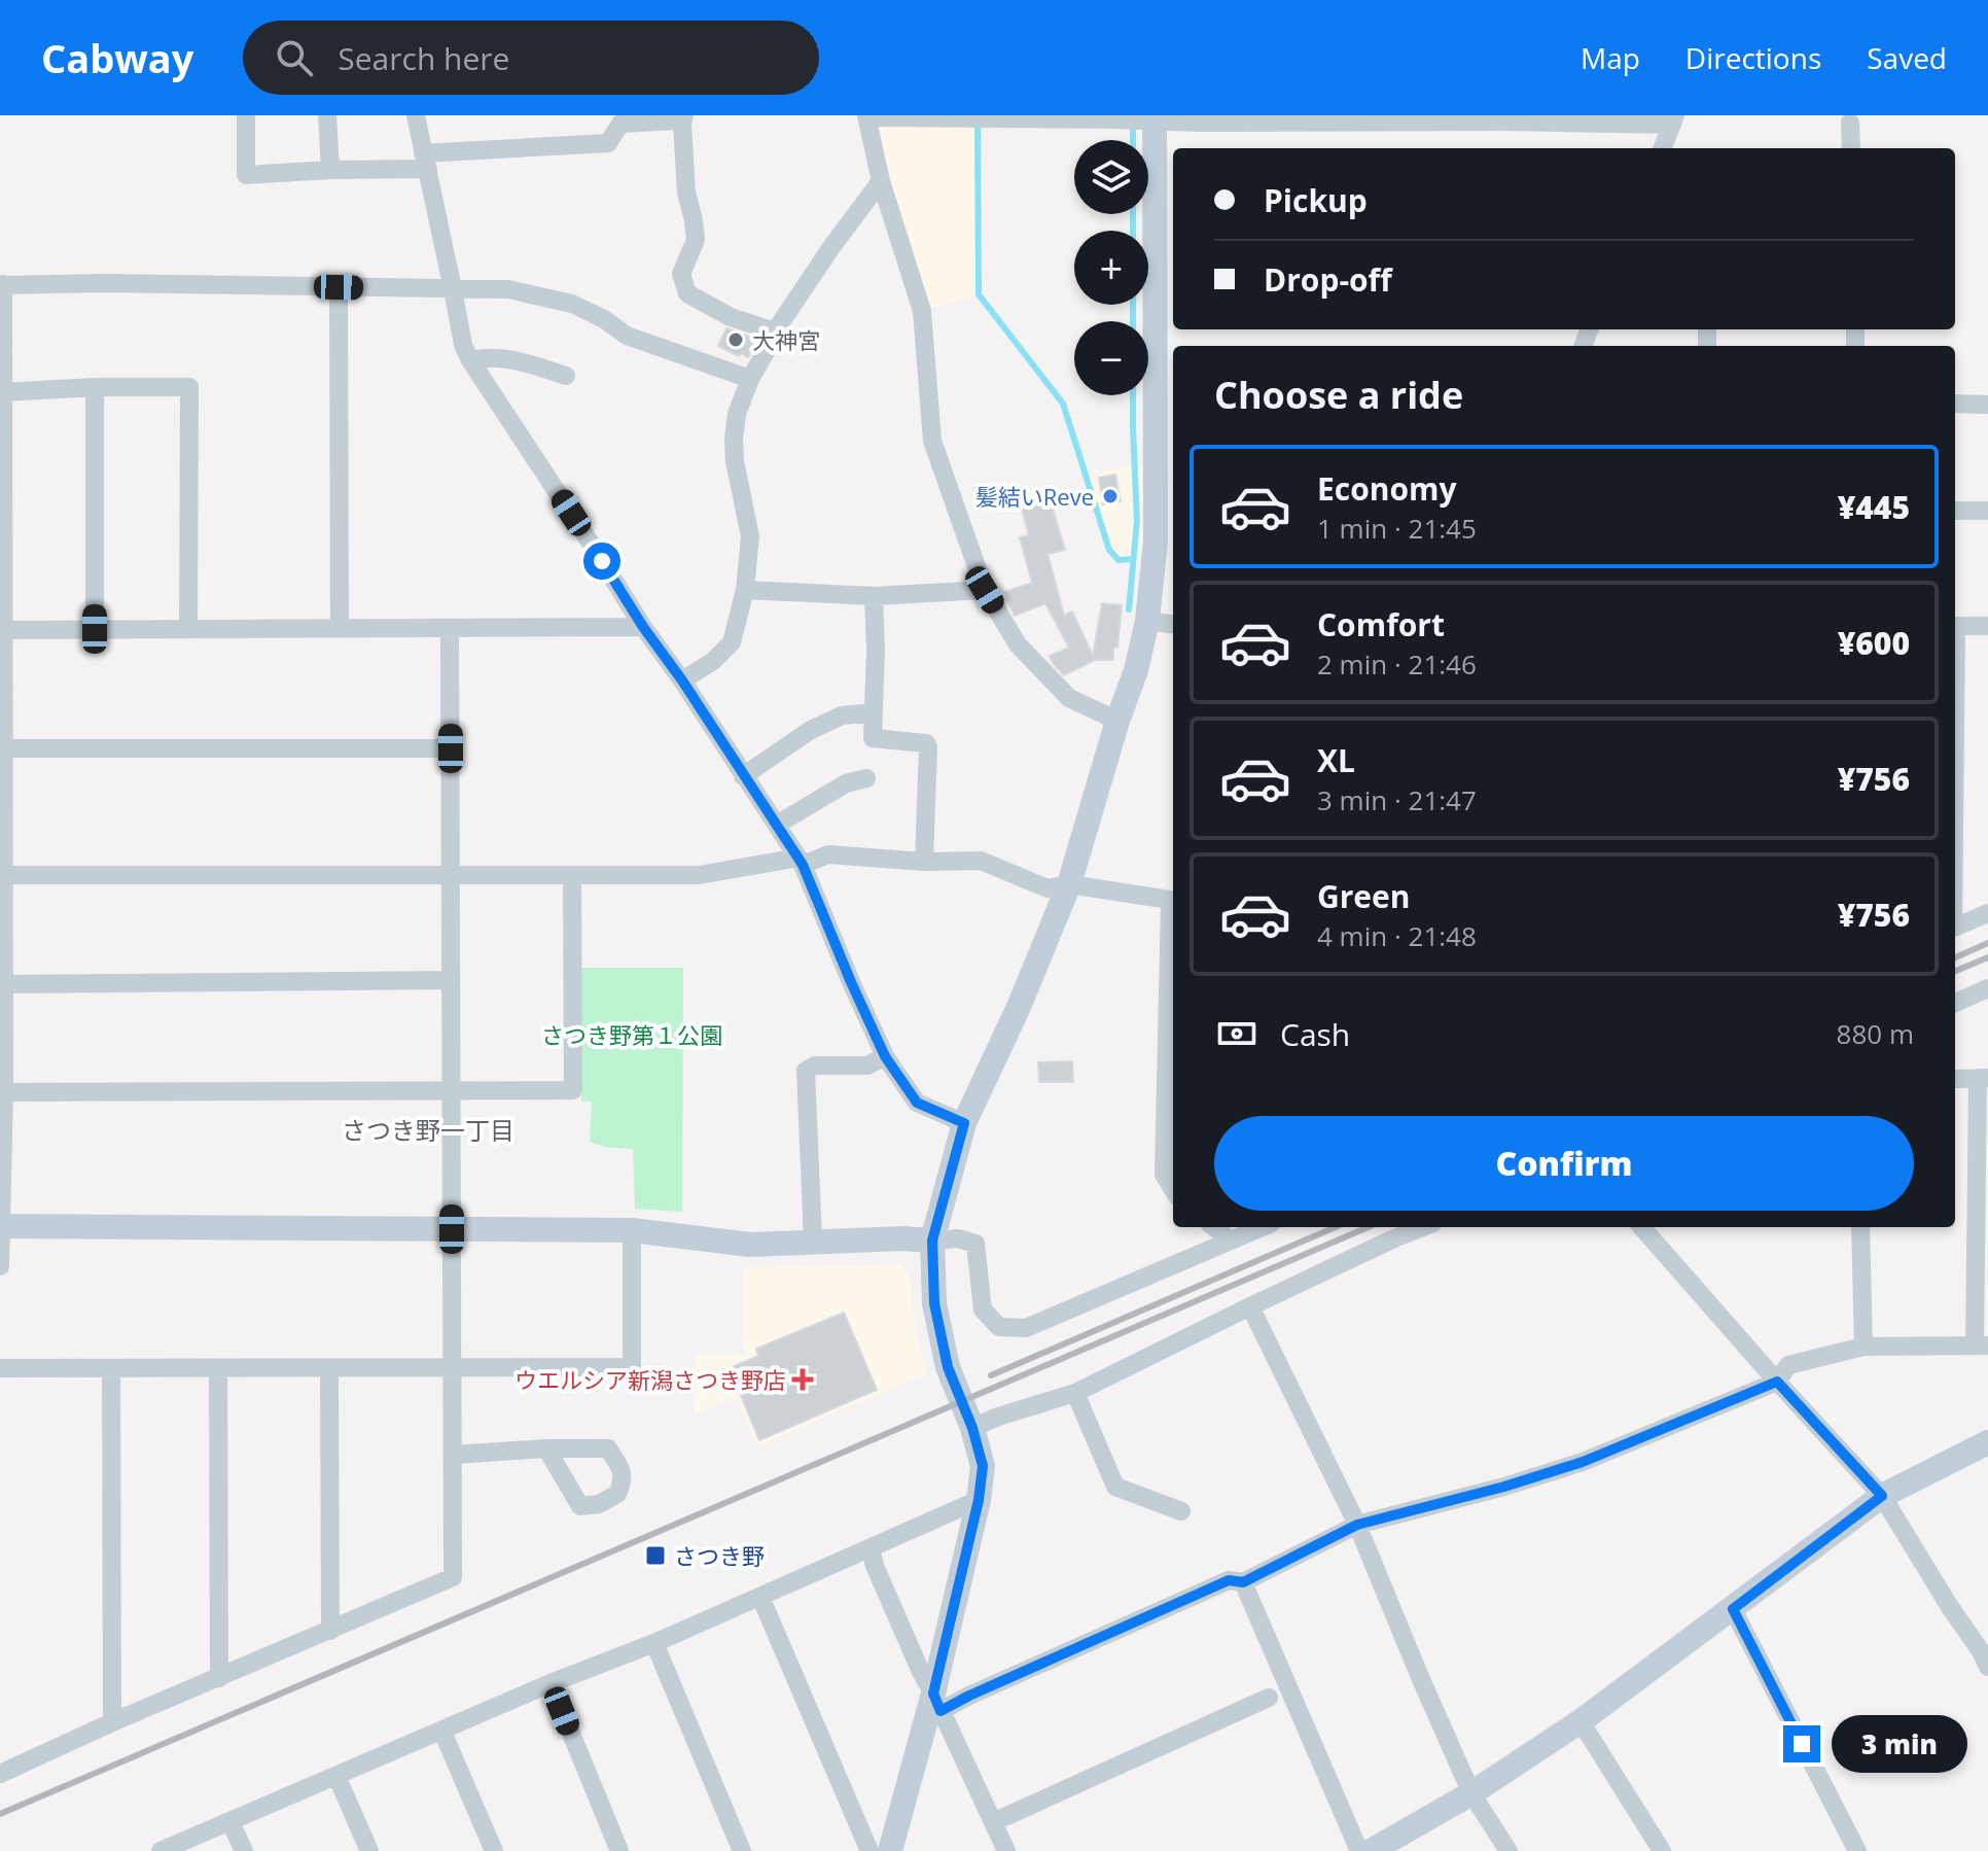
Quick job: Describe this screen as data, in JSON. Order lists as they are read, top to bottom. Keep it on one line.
{"districts":["さつき野一丁目"],"parks":["さつき野第１公園"],"places":{"other":["大神宮","髪結いReve"],"health":["ウエルシア新潟さつき野店"],"transit":["さつき野"]},"page":{"header":"Cabway","search":"Search here","nav":["Map","Directions","Saved"],"map_buttons":["+","−"],"banner":["Pickup","Drop-off"],"heading":"Choose a ride","list":[{"name":"Economy","note":"1 min · 21:45","value":"¥445"},{"name":"Comfort","note":"2 min · 21:46","value":"¥600"},{"name":"XL","note":"3 min · 21:47","value":"¥756"},{"name":"Green","note":"4 min · 21:48","value":"¥756"}],"pay":["Cash","880 m"],"buttons":"Confirm","bubble":"3 min"}}
